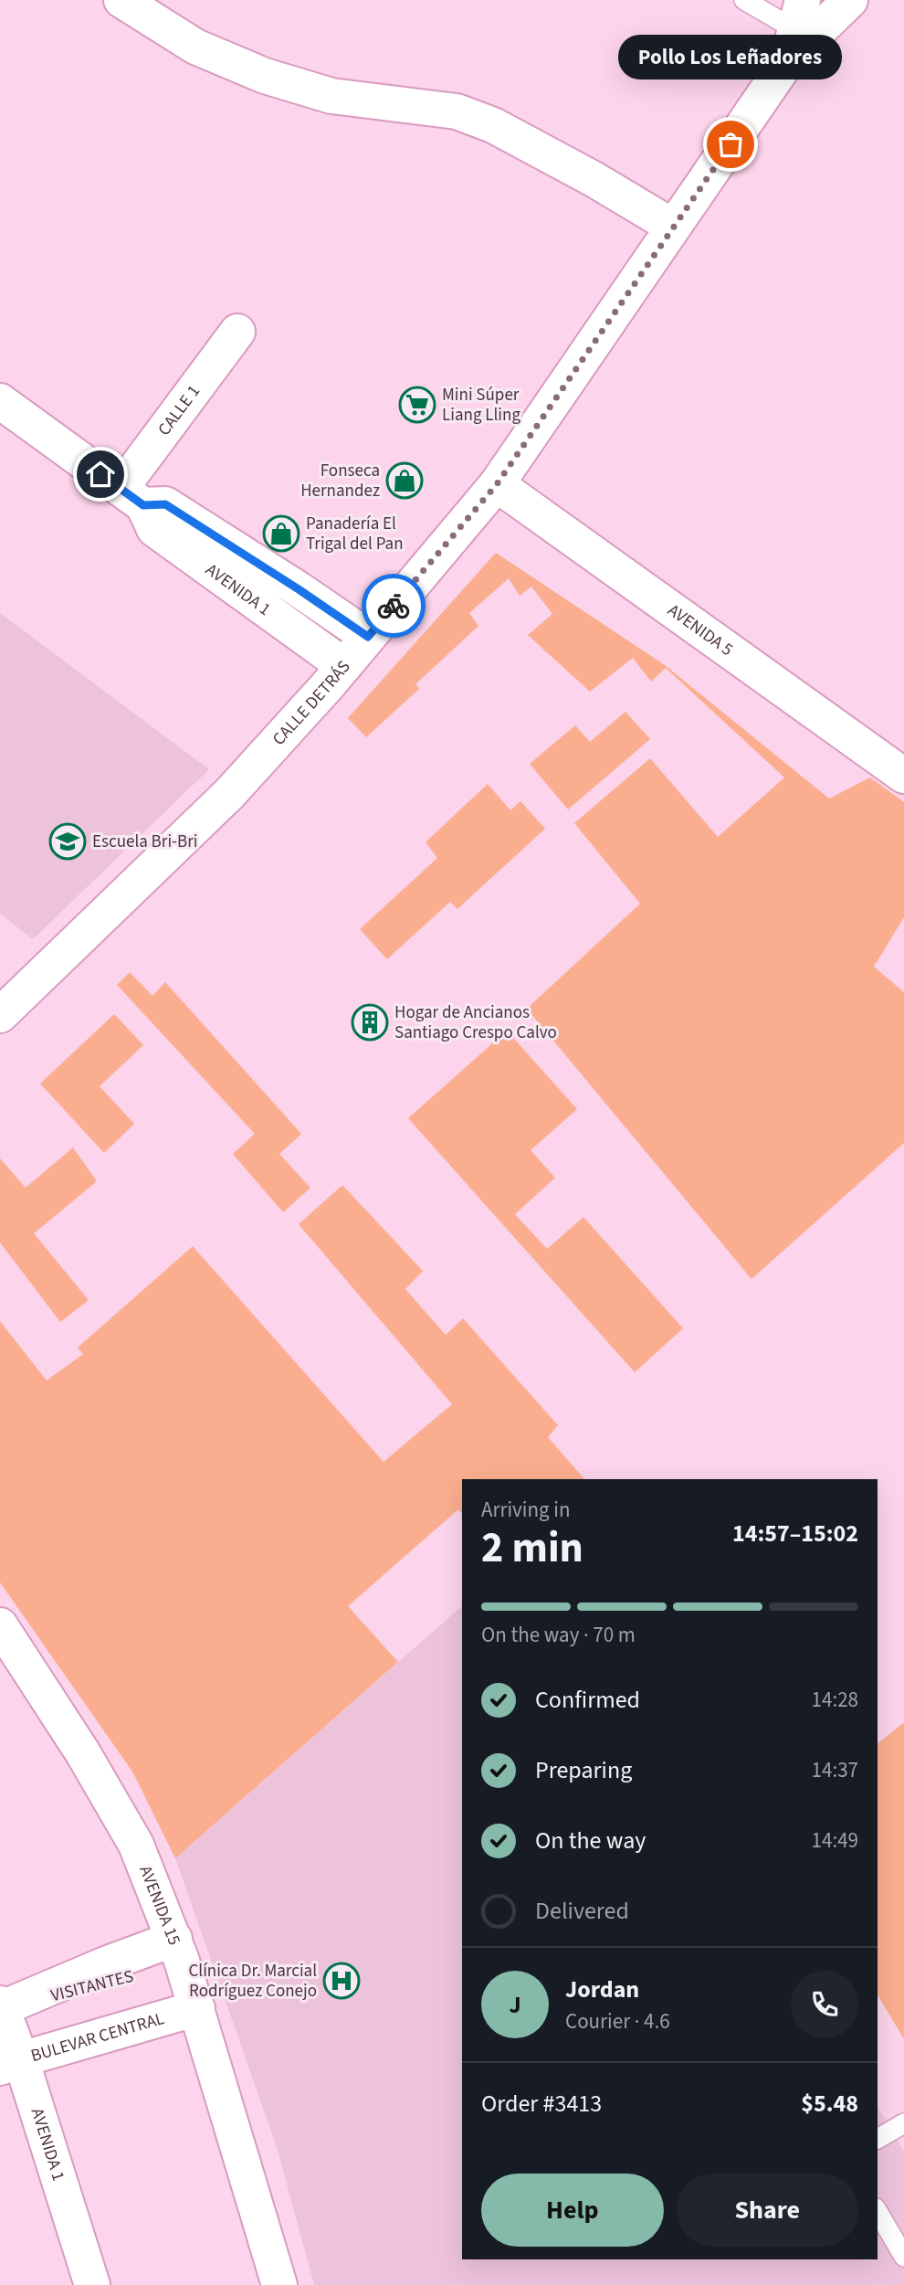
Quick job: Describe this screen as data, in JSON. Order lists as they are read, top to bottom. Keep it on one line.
{"streets":{"street":["CALLE 1","AVENIDA 1","AVENIDA 5","CALLE DETRÁS","AVENIDA 15","BULEVAR CENTRAL"]},"crossings":[["CALLE 1","AVENIDA 1"],["AVENIDA 1","CALLE DETRÁS"],["AVENIDA 1","BULEVAR CENTRAL"],["AVENIDA 5","CALLE DETRÁS"],["AVENIDA 15","BULEVAR CENTRAL"]],"places":{"other":["Pollo Los Leñadores"],"supermarket":["Mini Súper Liang Lling"],"shop":["Fonseca Hernandez","Panadería El Trigal del Pan"],"school or university":["Escuela Bri-Bri"],"building":["Hogar de Ancianos Santiago Crespo Calvo"],"hospital":["Clínica Dr. Marcial Rodríguez Conejo"]},"page":{"bubble":"Pollo Los Leñadores","heading":["2 min","Arriving in","14:57–15:02"],"panel":["Jordan","Courier · 4.6","Order #3413","$5.48"],"bar":"On the way · 70 m","list":[["Confirmed","14:28"],["Preparing","14:37"],["On the way","14:49"],"Delivered"],"round":"J","buttons":["Help","Share"]}}
